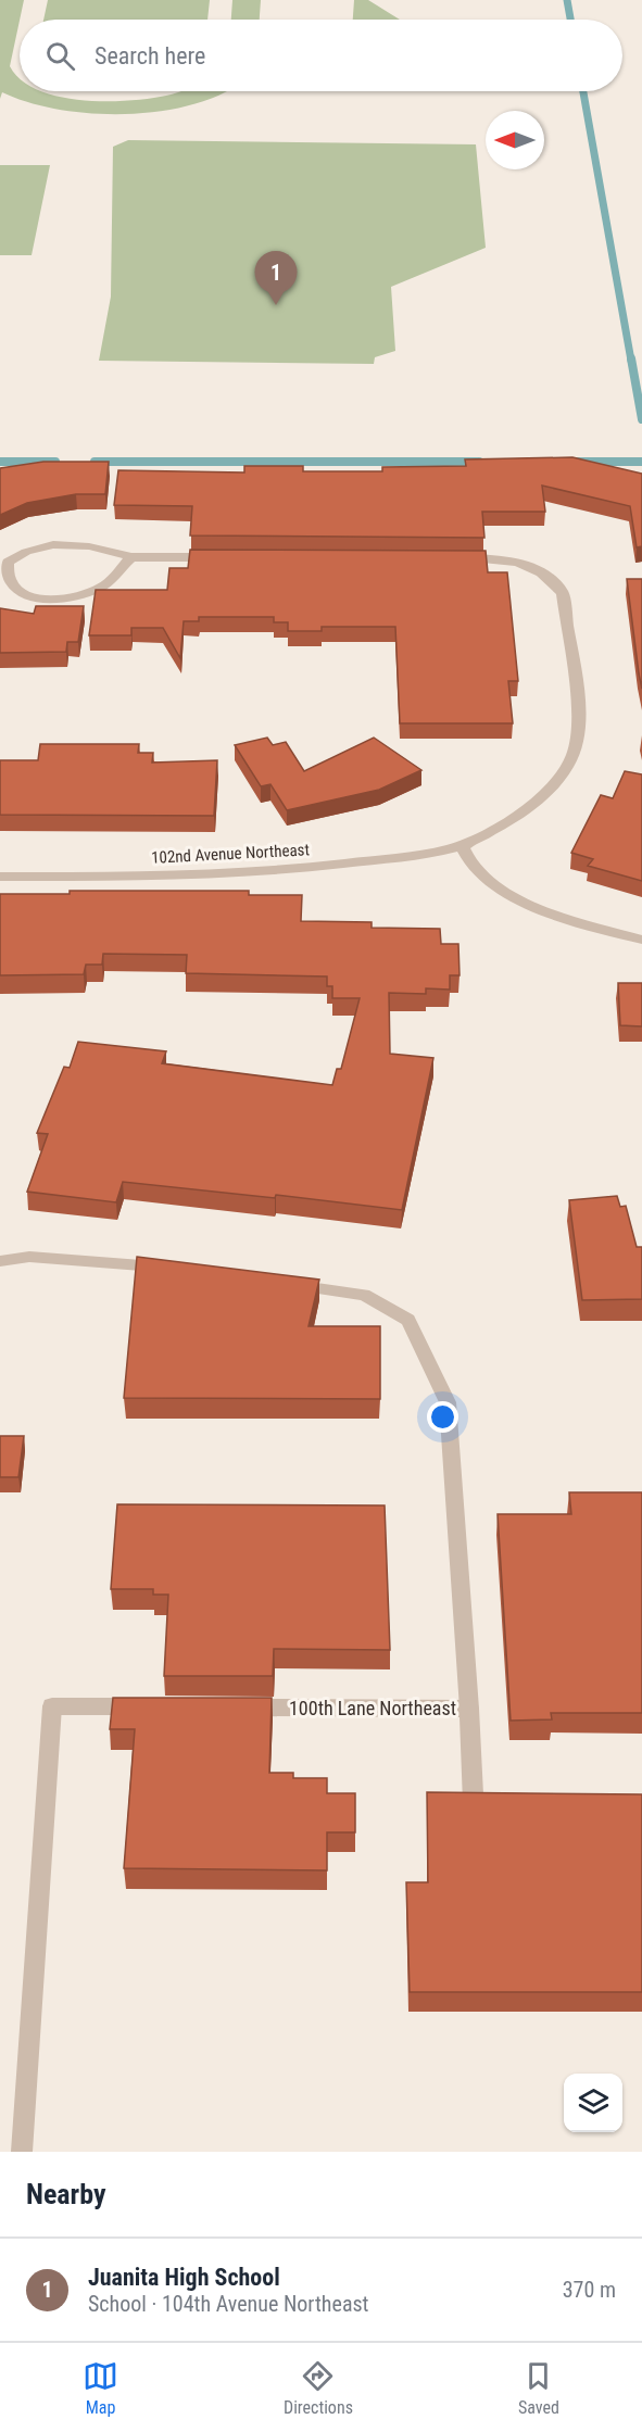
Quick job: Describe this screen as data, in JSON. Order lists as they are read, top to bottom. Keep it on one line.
{"streets":{"street":["102nd Avenue Northeast","100th Lane Northeast"]},"north":"left","page":{"search":"Search here","pins":"1","heading":"Nearby","list":[{"mark":"1","name":"Juanita High School","note":"School · 104th Avenue Northeast","value":"370 m"}],"nav":["Map","Directions","Saved"]}}
